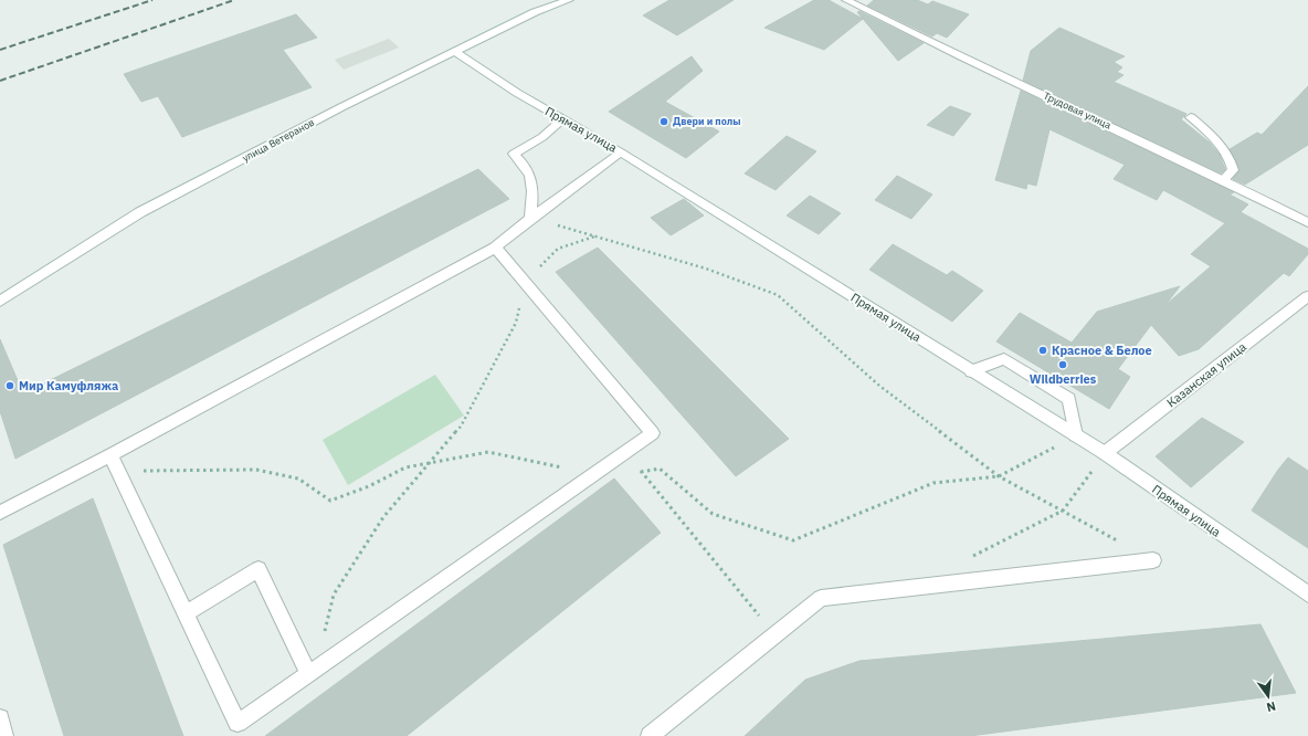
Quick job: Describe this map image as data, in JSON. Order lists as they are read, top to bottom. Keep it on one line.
{"streets":{"main road":["Трудовая улица","Прямая улица","улица Ветеранов","Казанская улица"]},"crossings":[["Прямая улица","улица Ветеранов"],["Прямая улица","Казанская улица"]],"places":["Двери и полы","Красное & Белое","Wildberries","Мир Камуфляжа"],"north":"bottom"}
